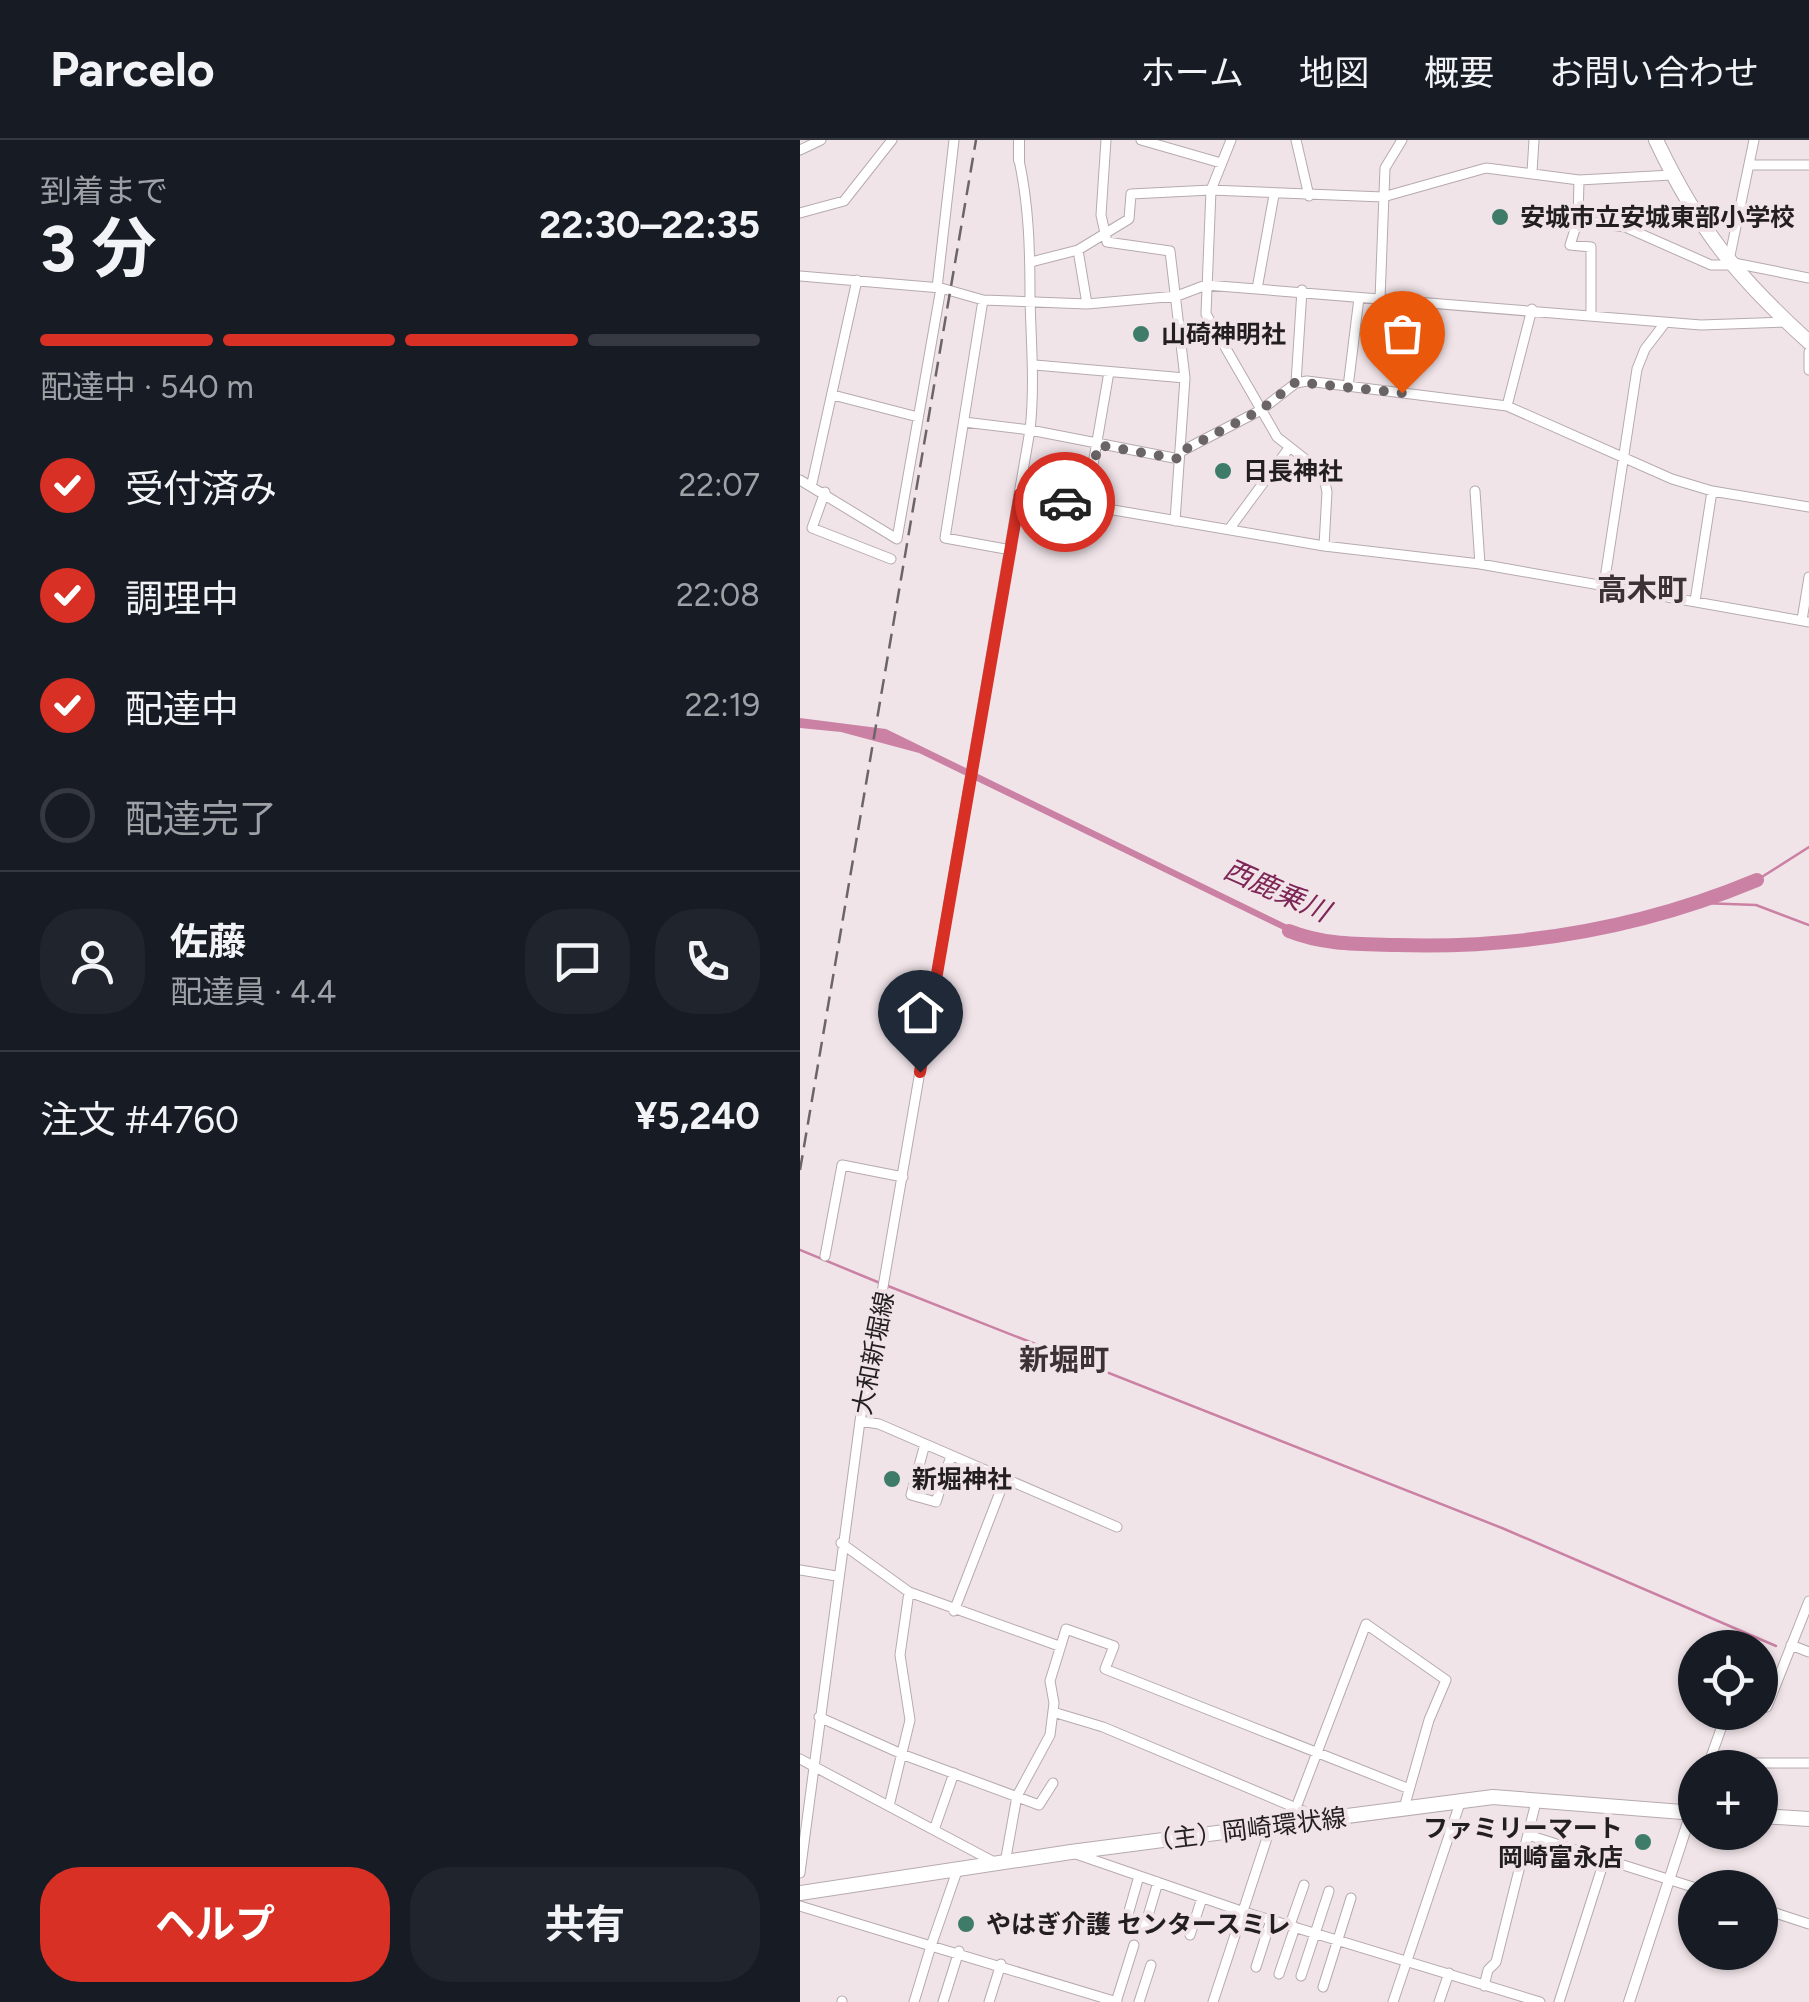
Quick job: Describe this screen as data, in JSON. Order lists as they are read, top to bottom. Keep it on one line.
{"streets":{"main road":["（主）岡崎環状線"],"street":["大和新堀線"]},"districts":["高木町","新堀町"],"water":["西鹿乗川"],"places":["安城市立安城東部小学校","山碕神明社","日長神社","新堀神社","ファミリーマート 岡崎富永店","やはぎ介護 センタースミレ"],"page":{"header":"Parcelo","nav":["ホーム","地図","概要","お問い合わせ"],"heading":["3 分","到着まで","22:30–22:35"],"panel":["佐藤","配達員 · 4.4","注文 #4760","¥5,240"],"bar":"配達中 · 540 m","list":[["受付済み","22:07"],["調理中","22:08"],["配達中","22:19"],"配達完了"],"map_buttons":["+","−"],"buttons":["ヘルプ","共有"]}}
